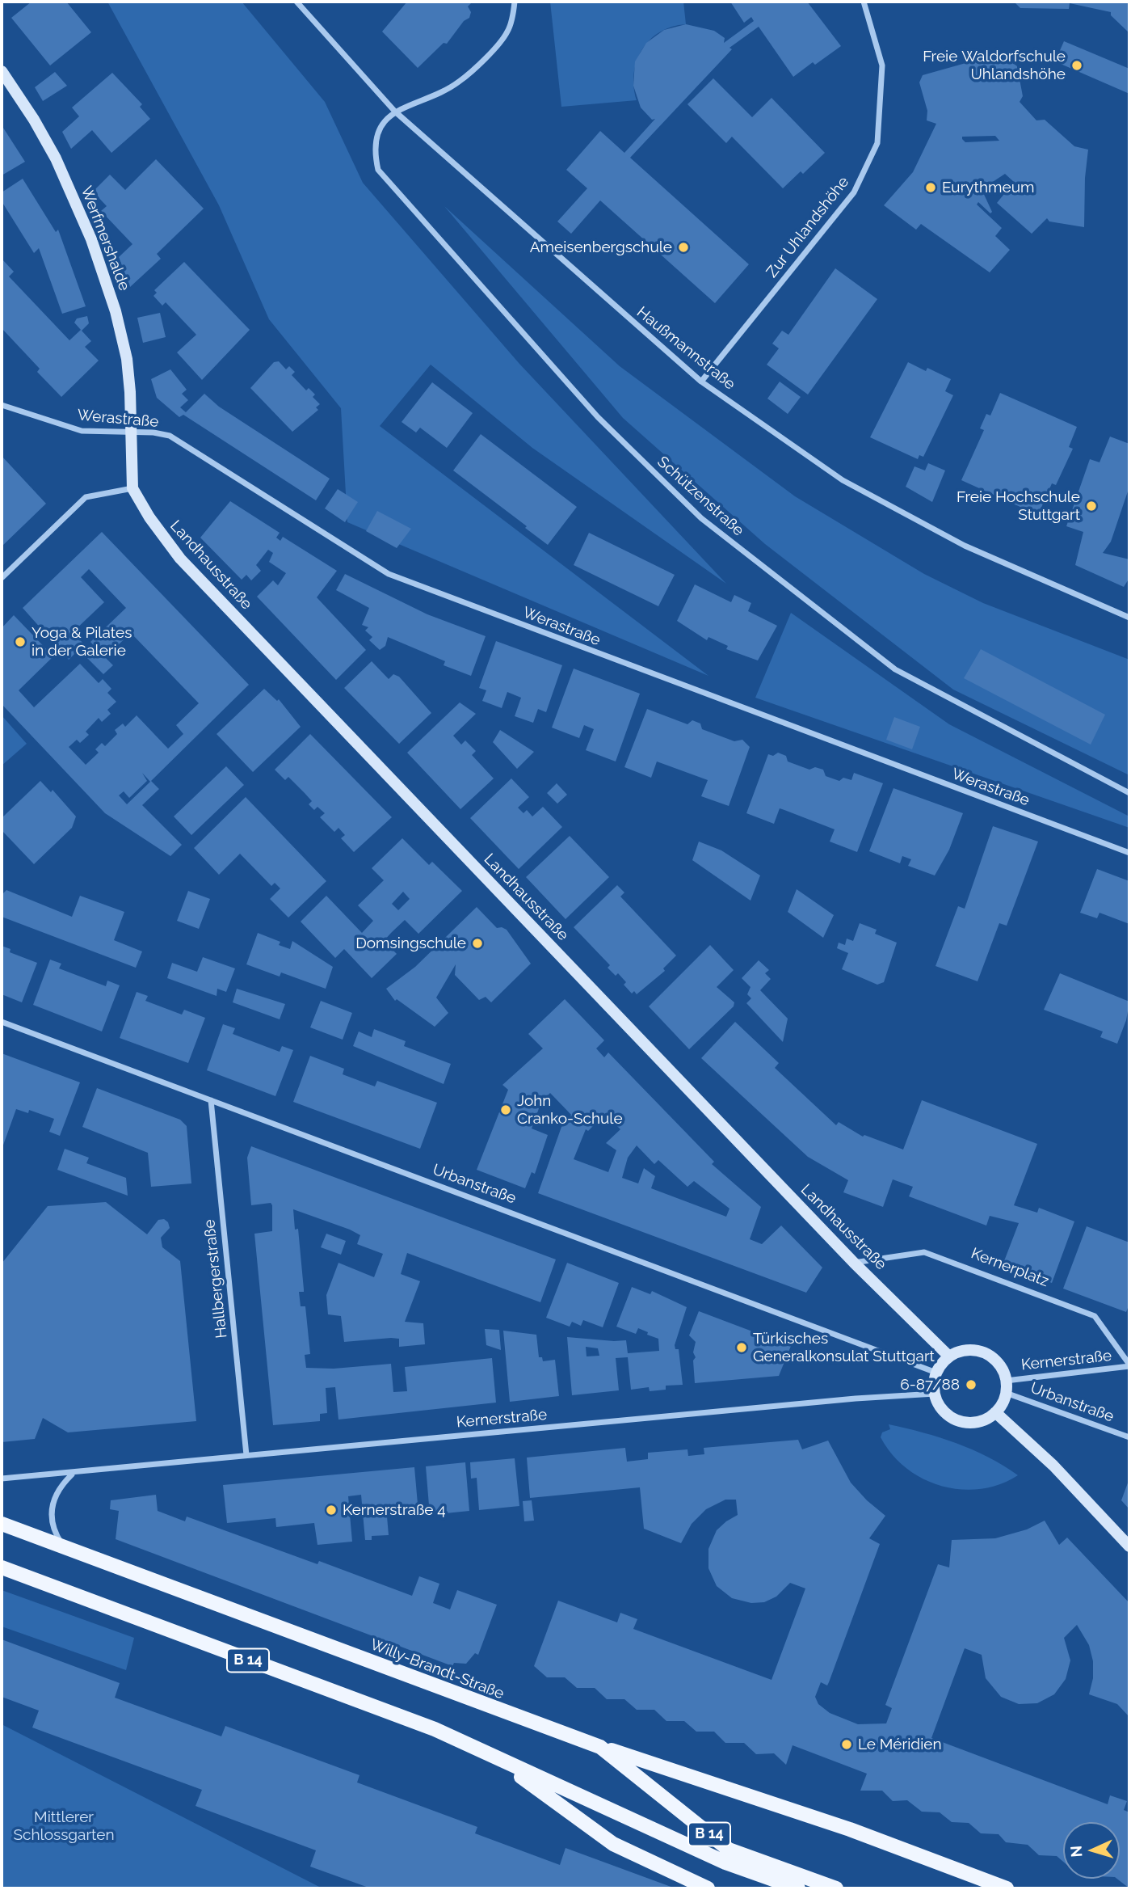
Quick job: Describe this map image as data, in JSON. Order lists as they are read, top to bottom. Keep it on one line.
{"streets":{"main road":["B 14","Willy-Brandt-Straße"],"street":["Zur Uhlandshöhe","Werfmershalde","Haußmannstraße","Werastraße","Schützenstraße","Landhausstraße","Urbanstraße","Kernerplatz","Hallbergerstraße","Kernerstraße"]},"crossings":[["Zur Uhlandshöhe","Haußmannstraße"],["Werfmershalde","Werastraße"],["Werfmershalde","Landhausstraße"],["Haußmannstraße","Schützenstraße"],["Werastraße","Landhausstraße"],["Landhausstraße","Urbanstraße"],["Landhausstraße","Kernerplatz"],["Landhausstraße","Kernerstraße"],["Urbanstraße","Hallbergerstraße"],["Urbanstraße","Kernerstraße"],["Kernerplatz","Kernerstraße"],["Hallbergerstraße","Kernerstraße"]],"parks":["Mittlerer Schlossgarten"],"places":["Freie Waldorfschule Uhlandshöhe","Eurythmeum","Ameisenbergschule","Freie Hochschule Stuttgart","Yoga & Pilates in der Galerie","Domsingschule","John Cranko-Schule","Türkisches Generalkonsulat Stuttgart","6-87/88","Kernerstraße 4","Le Méridien"],"north":"left"}
